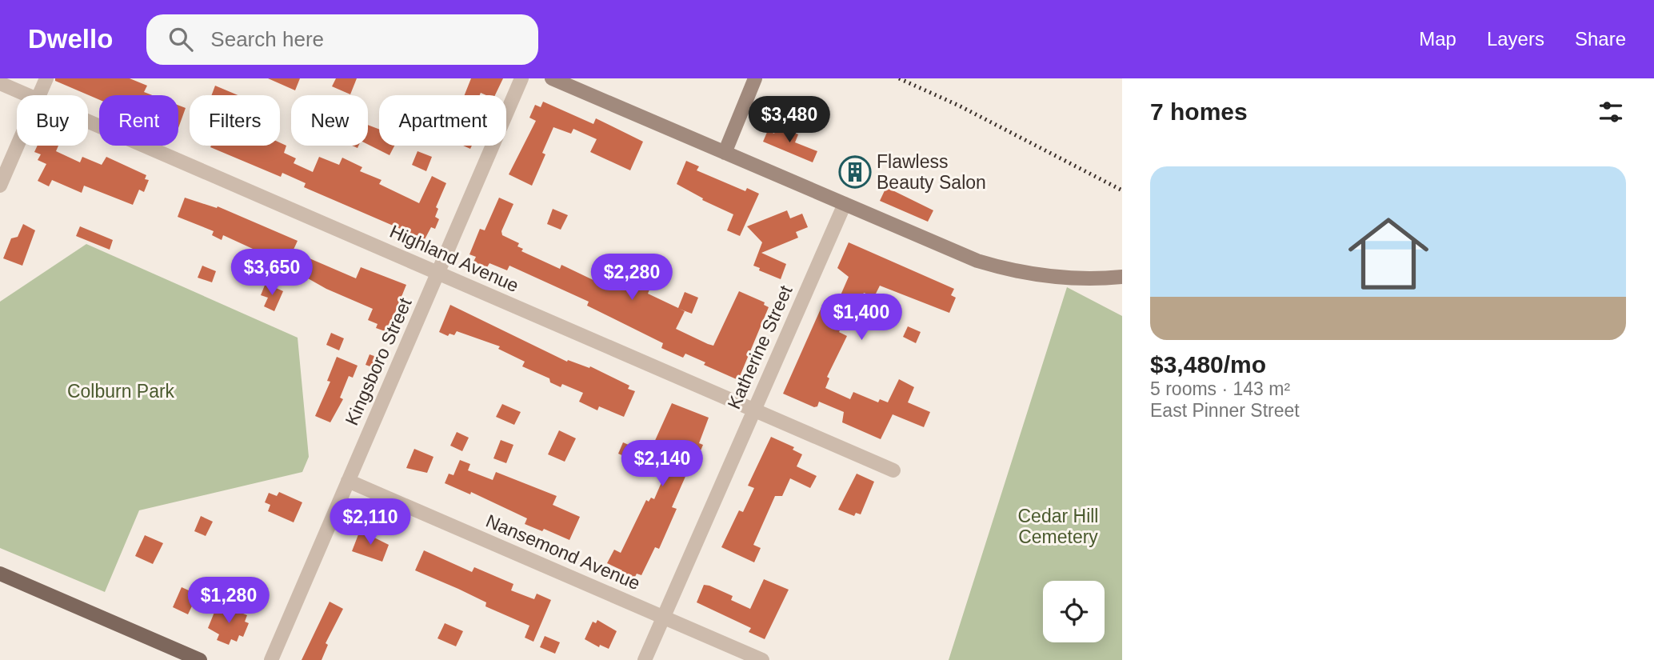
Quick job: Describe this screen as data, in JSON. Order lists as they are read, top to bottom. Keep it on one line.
{"streets":{"street":["Highland Avenue","Katherine Street","Kingsboro Street","Nansemond Avenue"]},"crossings":[["Highland Avenue","Katherine Street"],["Highland Avenue","Kingsboro Street"],["Katherine Street","Nansemond Avenue"],["Kingsboro Street","Nansemond Avenue"]],"parks":["Colburn Park","Cedar Hill Cemetery"],"places":{"building":["Flawless Beauty Salon"]},"page":{"header":"Dwello","search":"Search here","nav":["Map","Layers","Share"],"heading":"7 homes","chip":["Buy","Rent","Filters","New","Apartment"],"price":["$3,480","$3,650","$2,280","$1,400","$2,140","$2,110","$1,280"],"list":[{"name":"$3,480/mo","note":"5 rooms · 143 m² · East Pinner Street"}]}}
